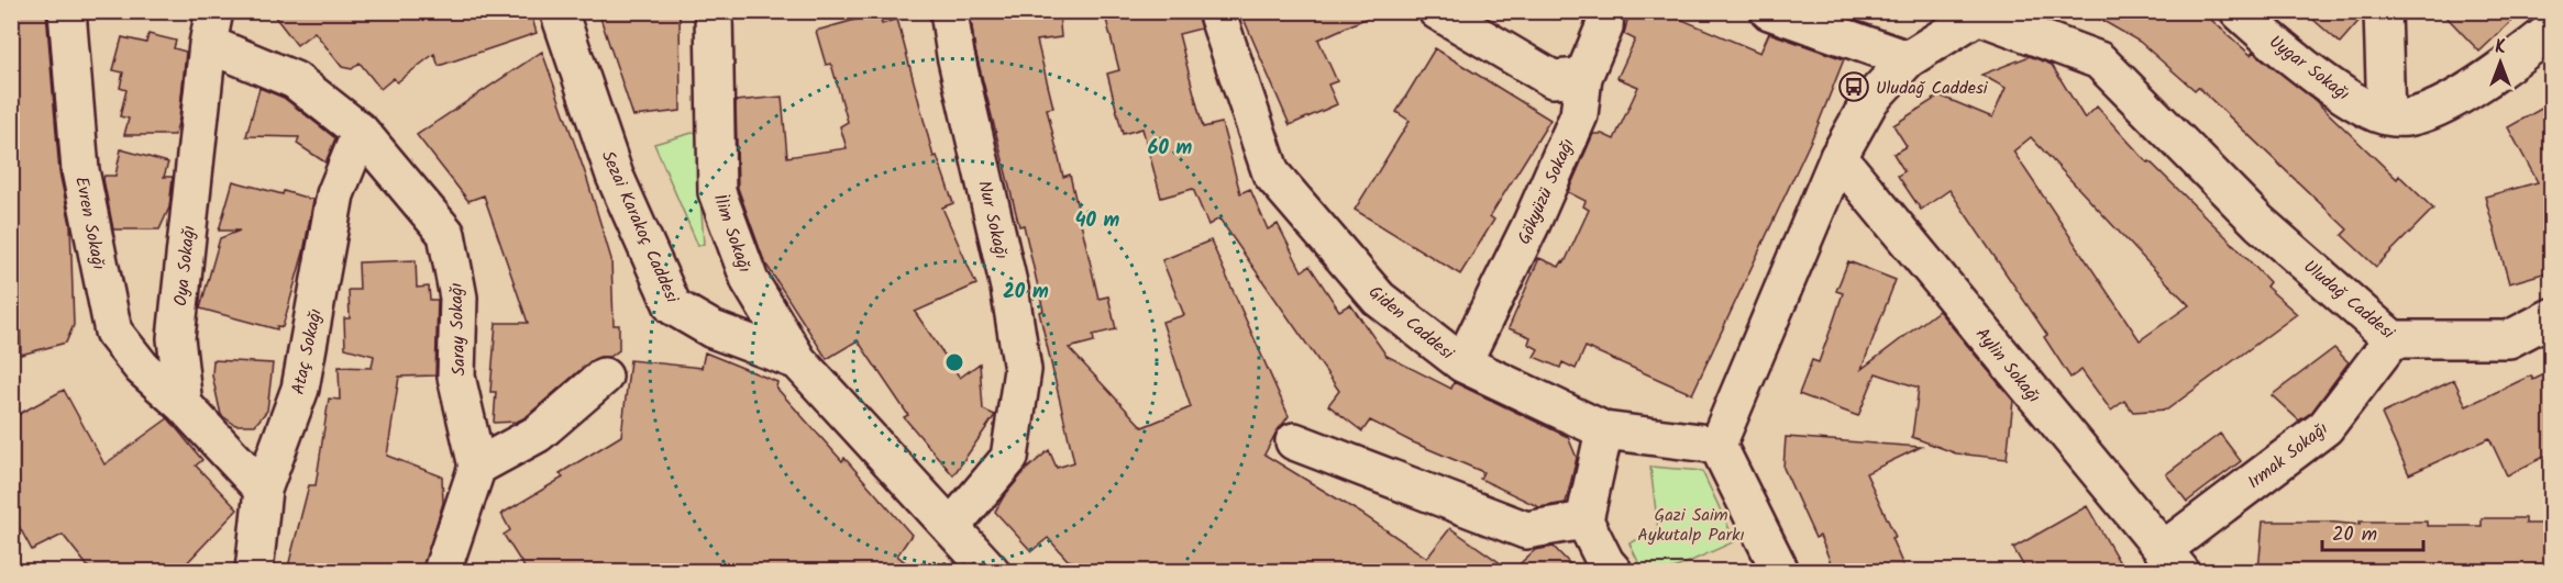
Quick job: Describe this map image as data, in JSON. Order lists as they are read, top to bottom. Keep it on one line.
{"streets":{"street":["Uygar Sokağı","Gökyüzü Sokağı","Nur Sokağı","Evren Sokağı","Sezai Karakoç Caddesi","İlim Sokağı","Oya Sokağı","Uludağ Caddesi","Giden Caddesi","Saray Sokağı","Ataç Sokağı","Aylin Sokağı","Irmak Sokağı"]},"crossings":[["Gökyüzü Sokağı","Giden Caddesi"],["Nur Sokağı","Sezai Karakoç Caddesi"],["Evren Sokağı","Oya Sokağı"],["Sezai Karakoç Caddesi","İlim Sokağı"],["Oya Sokağı","Saray Sokağı"],["Uludağ Caddesi","Giden Caddesi"],["Uludağ Caddesi","Aylin Sokağı"],["Uludağ Caddesi","Irmak Sokağı"],["Saray Sokağı","Ataç Sokağı"],["Aylin Sokağı","Irmak Sokağı"]],"parks":["Gazi Saim Aykutalp Parkı"],"places":{"bus stop":["Uludağ Caddesi"]},"scale_bar":"20 m","north":"top","rings":["60 m","40 m","20 m"]}
